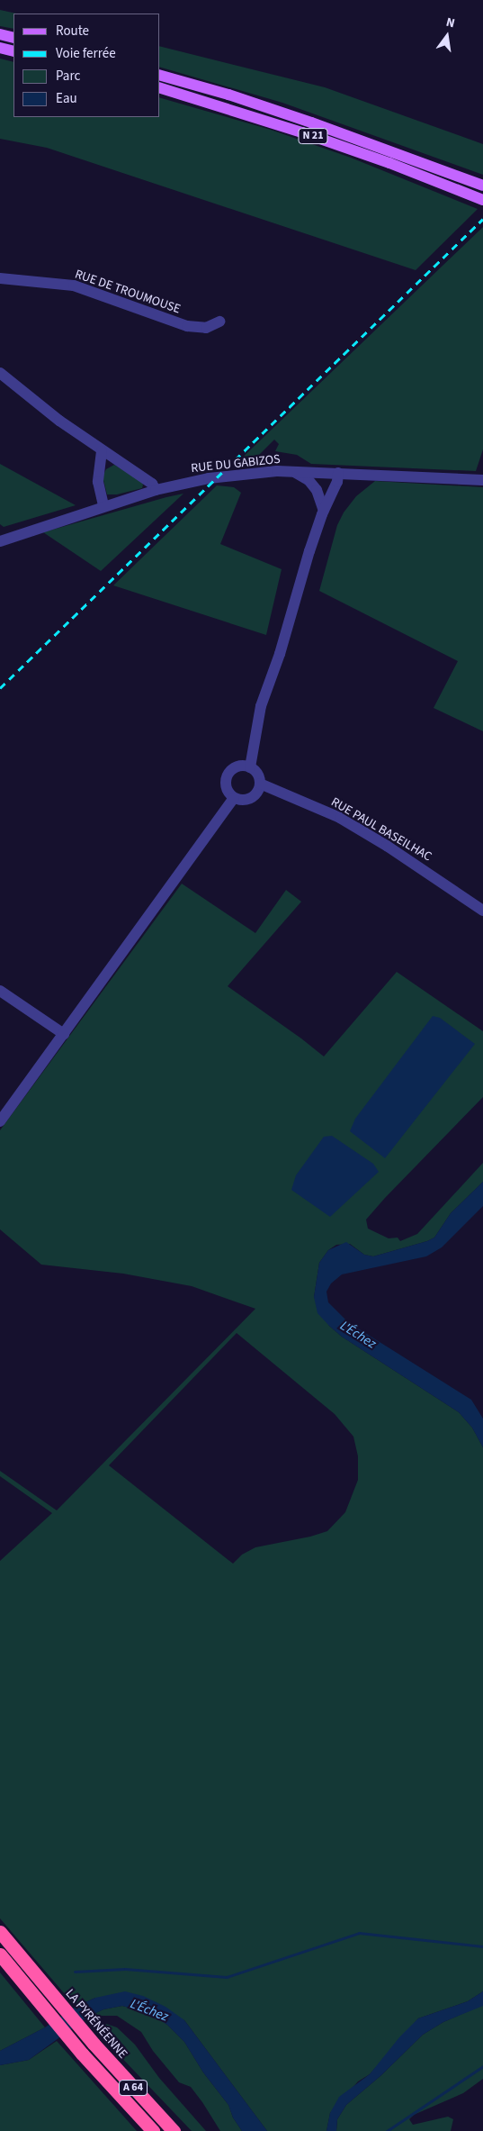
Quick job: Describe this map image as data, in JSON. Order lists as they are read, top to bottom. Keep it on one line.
{"streets":{"highway":["LA PYRÉNÉENNE","A 64"],"main road":["N 21"],"street":["RUE DE TROUMOUSE","RUE DU GABIZOS","RUE PAUL BASEILHAC"]},"water":["L'Échez"],"legend":["Route","Voie ferrée","Parc","Eau"],"north":"top"}
